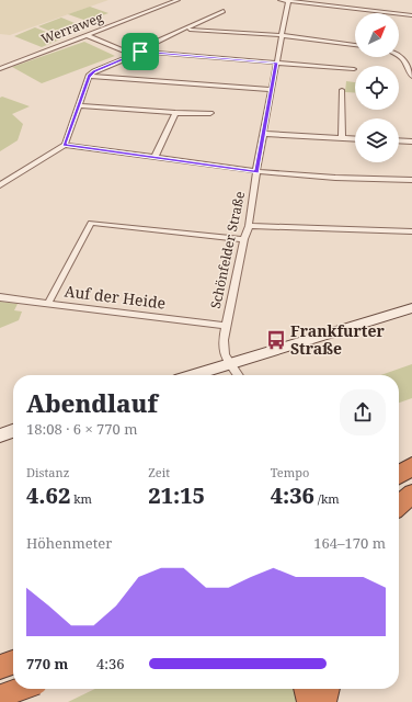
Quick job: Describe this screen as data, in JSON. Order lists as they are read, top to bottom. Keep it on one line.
{"streets":{"street":["Werraweg","Schönfelder Straße","Auf der Heide"]},"crossings":[["Schönfelder Straße","Auf der Heide"]],"places":{"bus stop":["Frankfurter Straße"]},"north":"top right","page":{"heading":["Abendlauf","18:08 · 6 × 770 m"],"stats":[["Distanz","4.62 km"],["Zeit","21:15"],["Tempo","4:36 /km"]],"chart":["Höhenmeter","164–170 m"],"list":[{"name":"770 m","note":"4:36"}]}}
